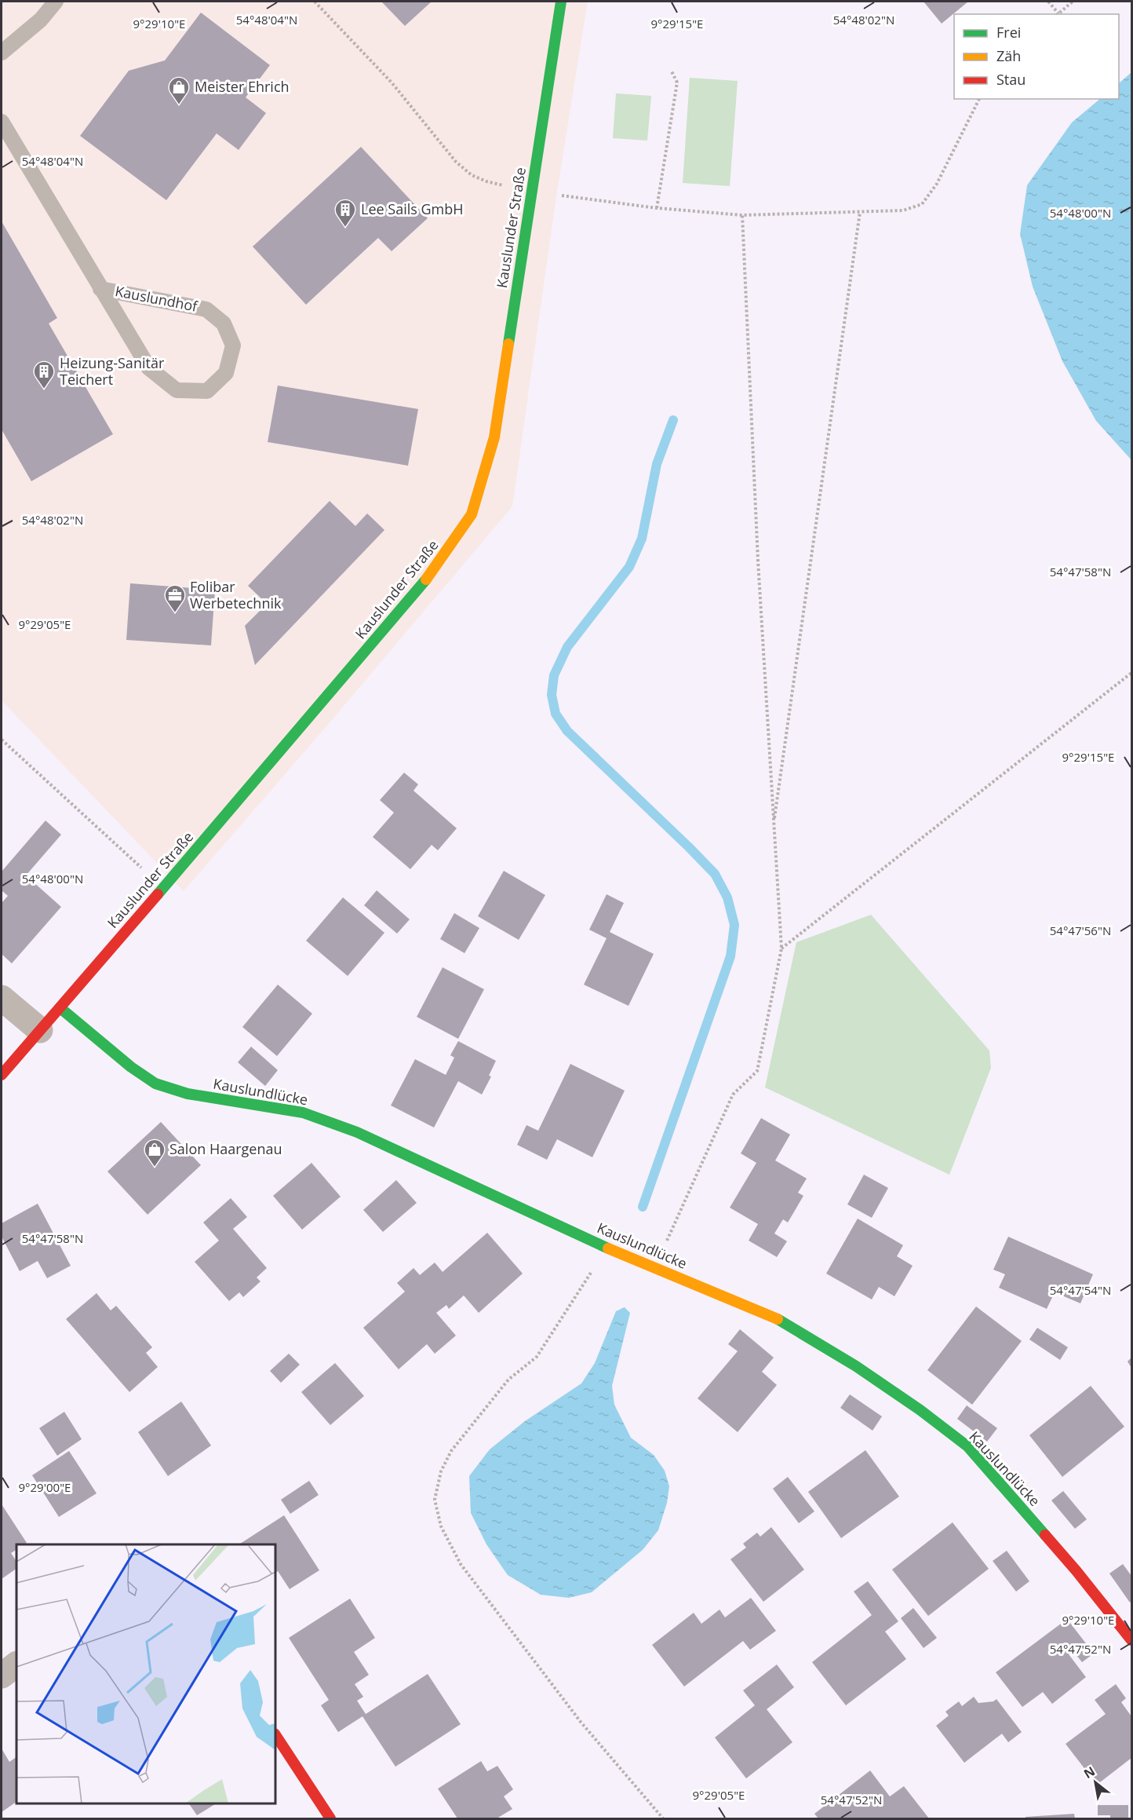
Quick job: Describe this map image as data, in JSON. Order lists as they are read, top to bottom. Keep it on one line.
{"streets":{"street":["Kauslunder Straße","Kauslundlücke"],"lane":["Kauslundhof"]},"crossings":[["Kauslunder Straße","Kauslundlücke"]],"places":{"shop":["Meister Ehrich","Salon Haargenau"],"building":["Lee Sails GmbH","Heizung-Sanitär Teichert"],"office":["Folibar Werbetechnik"]},"legend":["Frei","Zäh","Stau"],"north":"top left","coordinates":["54°48'04\"N","54°48'02\"N","9°29'10\"E","9°29'15\"E","54°48'00\"N","54°47'58\"N","9°29'05\"E","54°47'56\"N","54°47'54\"N","9°29'00\"E","54°47'52\"N"]}
